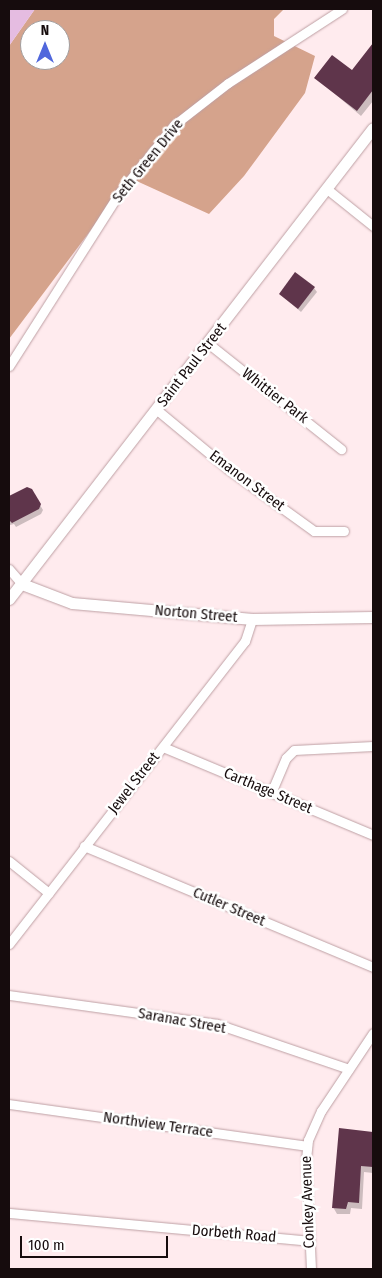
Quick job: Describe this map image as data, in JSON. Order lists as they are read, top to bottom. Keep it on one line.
{"streets":{"main road":["Saint Paul Street","Norton Street"],"street":["Seth Green Drive","Whittier Park","Emanon Street","Jewel Street","Carthage Street","Cutler Street","Saranac Street","Northview Terrace","Conkey Avenue","Dorbeth Road"]},"crossings":[["Saint Paul Street","Whittier Park"],["Saint Paul Street","Emanon Street"],["Saint Paul Street","Norton Street"],["Norton Street","Jewel Street"],["Jewel Street","Carthage Street"],["Jewel Street","Cutler Street"],["Saranac Street","Conkey Avenue"],["Northview Terrace","Conkey Avenue"],["Conkey Avenue","Dorbeth Road"]],"scale_bar":"100 m","north":"top"}
